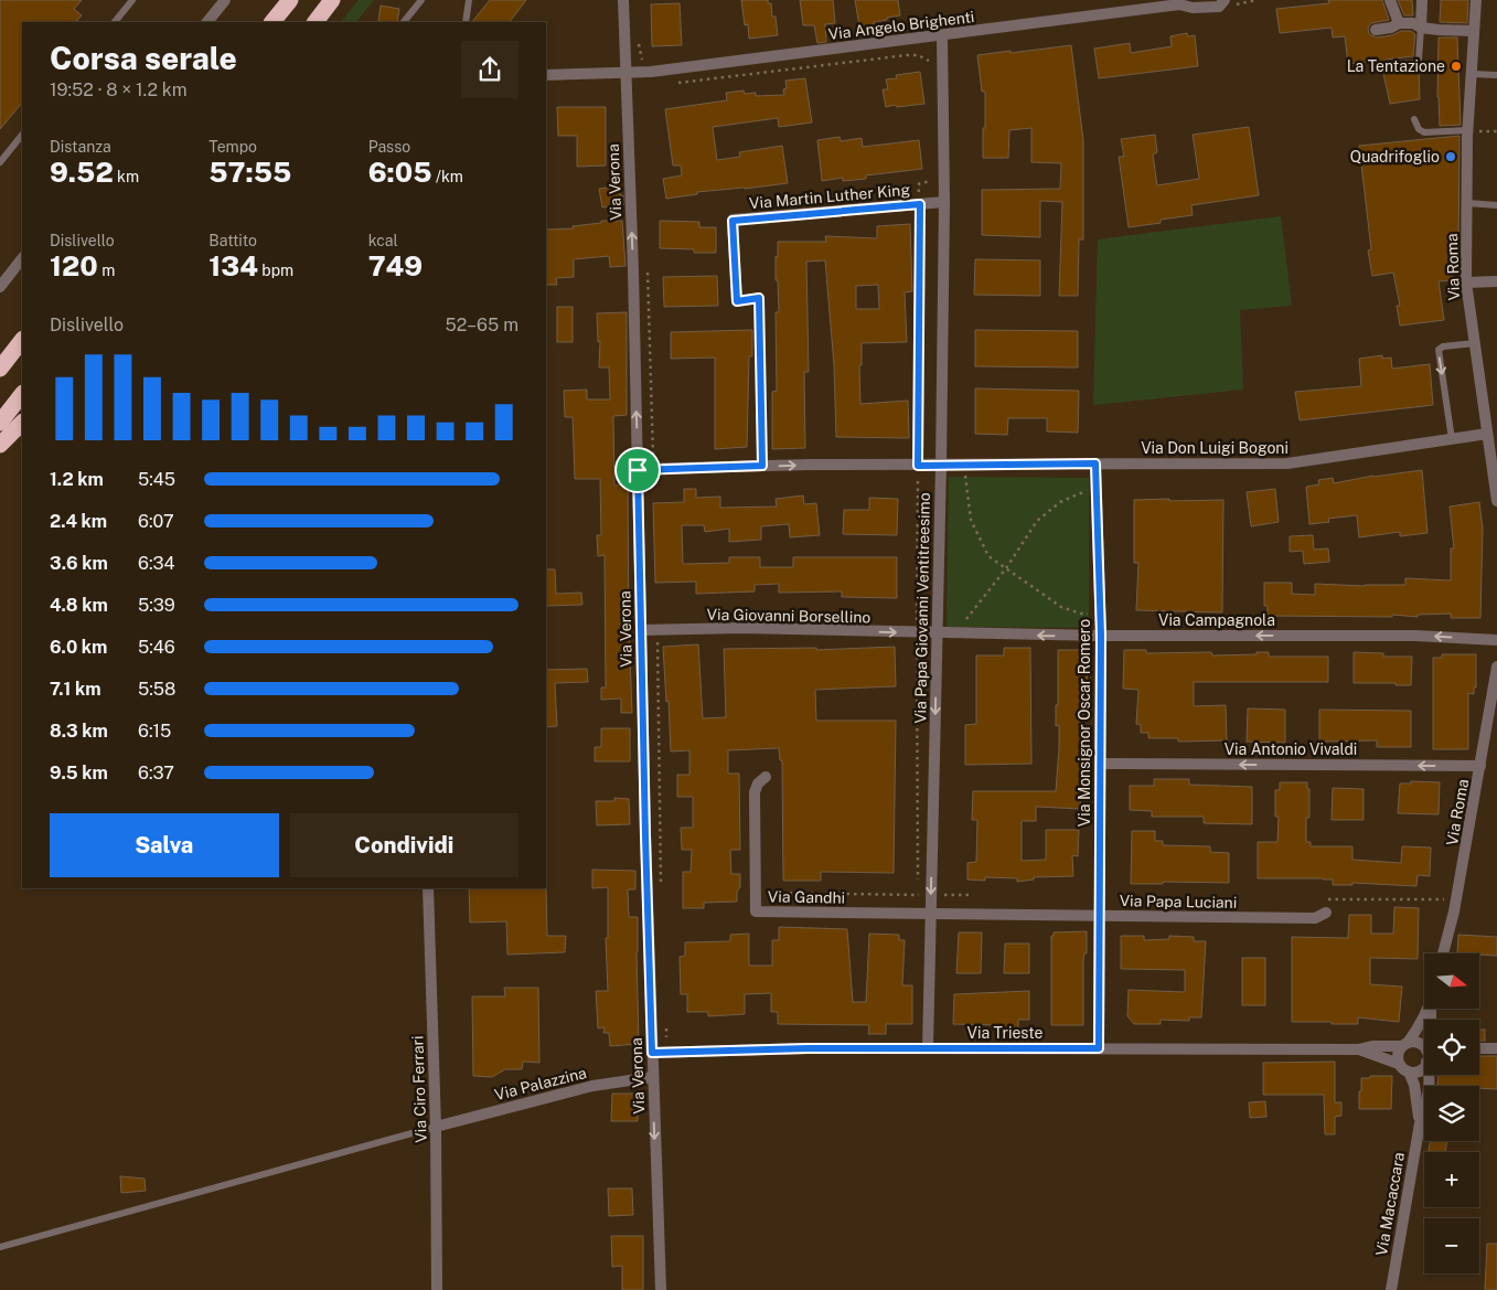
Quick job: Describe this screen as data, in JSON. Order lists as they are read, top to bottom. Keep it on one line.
{"streets":{"street":["Via Angelo Brighenti","Via Verona","Via Martin Luther King","Via Roma","Via Don Luigi Bogoni","Via Papa Giovanni Ventitreesimo","Via Giovanni Borsellino","Via Campagnola","Via Monsignor Oscar Romero","Via Antonio Vivaldi","Via Gandhi","Via Papa Luciani","Via Trieste","Via Palazzina","Via Ciro Ferrari","Via Macaccara"]},"crossings":[["Via Angelo Brighenti","Via Verona"],["Via Angelo Brighenti","Via Papa Giovanni Ventitreesimo"],["Via Verona","Via Don Luigi Bogoni"],["Via Verona","Via Giovanni Borsellino"],["Via Verona","Via Trieste"],["Via Verona","Via Palazzina"],["Via Martin Luther King","Via Papa Giovanni Ventitreesimo"],["Via Roma","Via Don Luigi Bogoni"],["Via Roma","Via Antonio Vivaldi"],["Via Don Luigi Bogoni","Via Papa Giovanni Ventitreesimo"],["Via Don Luigi Bogoni","Via Monsignor Oscar Romero"],["Via Papa Giovanni Ventitreesimo","Via Giovanni Borsellino"],["Via Papa Giovanni Ventitreesimo","Via Campagnola"],["Via Papa Giovanni Ventitreesimo","Via Gandhi"],["Via Papa Giovanni Ventitreesimo","Via Papa Luciani"],["Via Papa Giovanni Ventitreesimo","Via Trieste"],["Via Giovanni Borsellino","Via Campagnola"],["Via Campagnola","Via Monsignor Oscar Romero"],["Via Monsignor Oscar Romero","Via Antonio Vivaldi"],["Via Monsignor Oscar Romero","Via Papa Luciani"],["Via Monsignor Oscar Romero","Via Trieste"],["Via Gandhi","Via Papa Luciani"],["Via Palazzina","Via Ciro Ferrari"]],"one_way":["Via Giovanni Borsellino","Via Campagnola","Via Antonio Vivaldi"],"places":["La Tentazione","Quadrifoglio"],"north":"right","page":{"heading":["Corsa serale","19:52 · 8 × 1.2 km"],"stats":[["Distanza","9.52 km"],["Tempo","57:55"],["Passo","6:05 /km"],["Dislivello","120 m"],["Battito","134 bpm"],["kcal","749"]],"chart":["Dislivello","52–65 m"],"list":[{"name":"1.2 km","note":"5:45"},{"name":"2.4 km","note":"6:07"},{"name":"3.6 km","note":"6:34"},{"name":"4.8 km","note":"5:39"},{"name":"6.0 km","note":"5:46"},{"name":"7.1 km","note":"5:58"},{"name":"8.3 km","note":"6:15"},{"name":"9.5 km","note":"6:37"}],"buttons":["Salva","Condividi"],"map_buttons":["+","−"]}}
